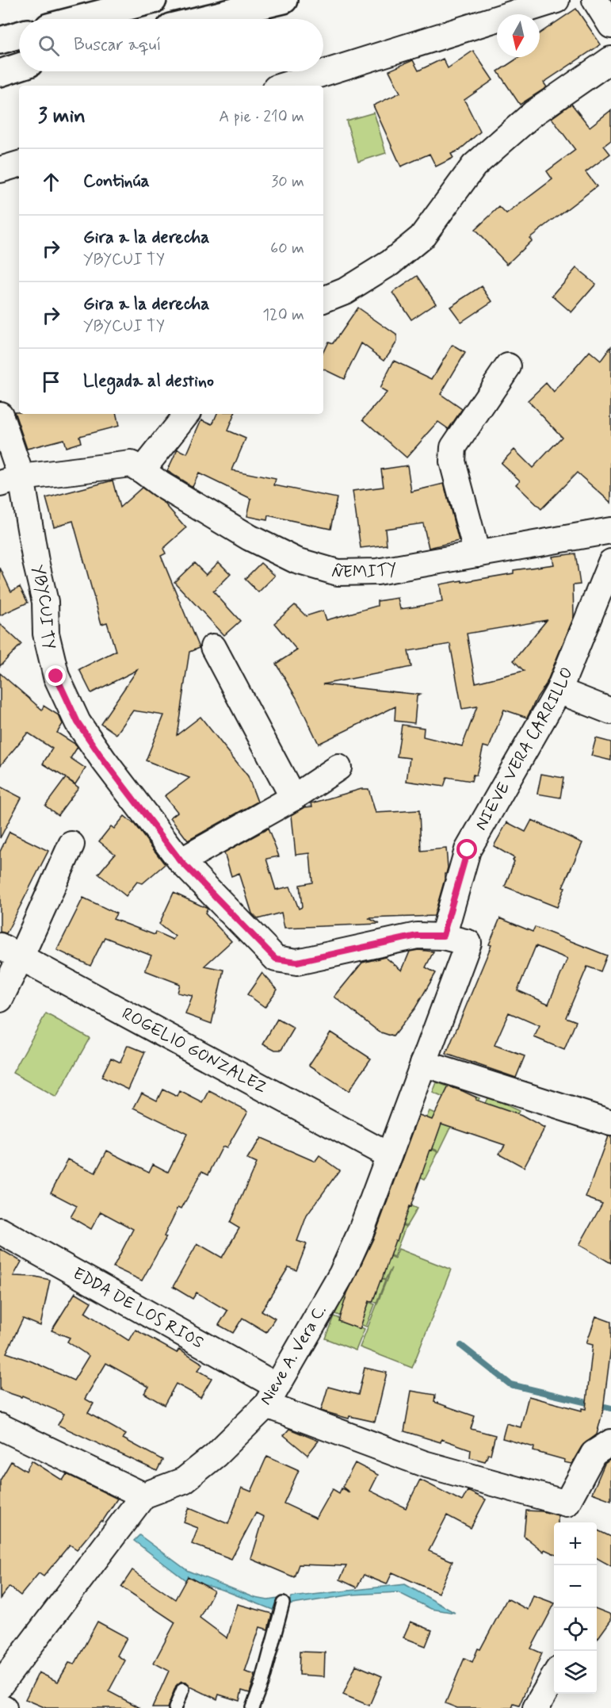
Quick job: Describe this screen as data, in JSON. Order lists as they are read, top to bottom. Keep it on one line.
{"streets":{"street":["ÑEMITY","YBYCUI TY","NIEVE VERA CARRILLO","ROGELIO GONZALEZ","EDDA DE LOS RIOS","Nieve A. Vera C."]},"crossings":[["YBYCUI TY","NIEVE VERA CARRILLO"],["YBYCUI TY","Nieve A. Vera C."],["ROGELIO GONZALEZ","Nieve A. Vera C."],["EDDA DE LOS RIOS","Nieve A. Vera C."]],"north":"bottom","page":{"search":"Buscar aquí","heading":["3 min","A pie · 210 m"],"list":[["Continúa","30 m"],["Gira a la derecha","YBYCUI TY","60 m"],["Gira a la derecha","YBYCUI TY","120 m"],"Llegada al destino"],"map_buttons":["+","−"]}}
